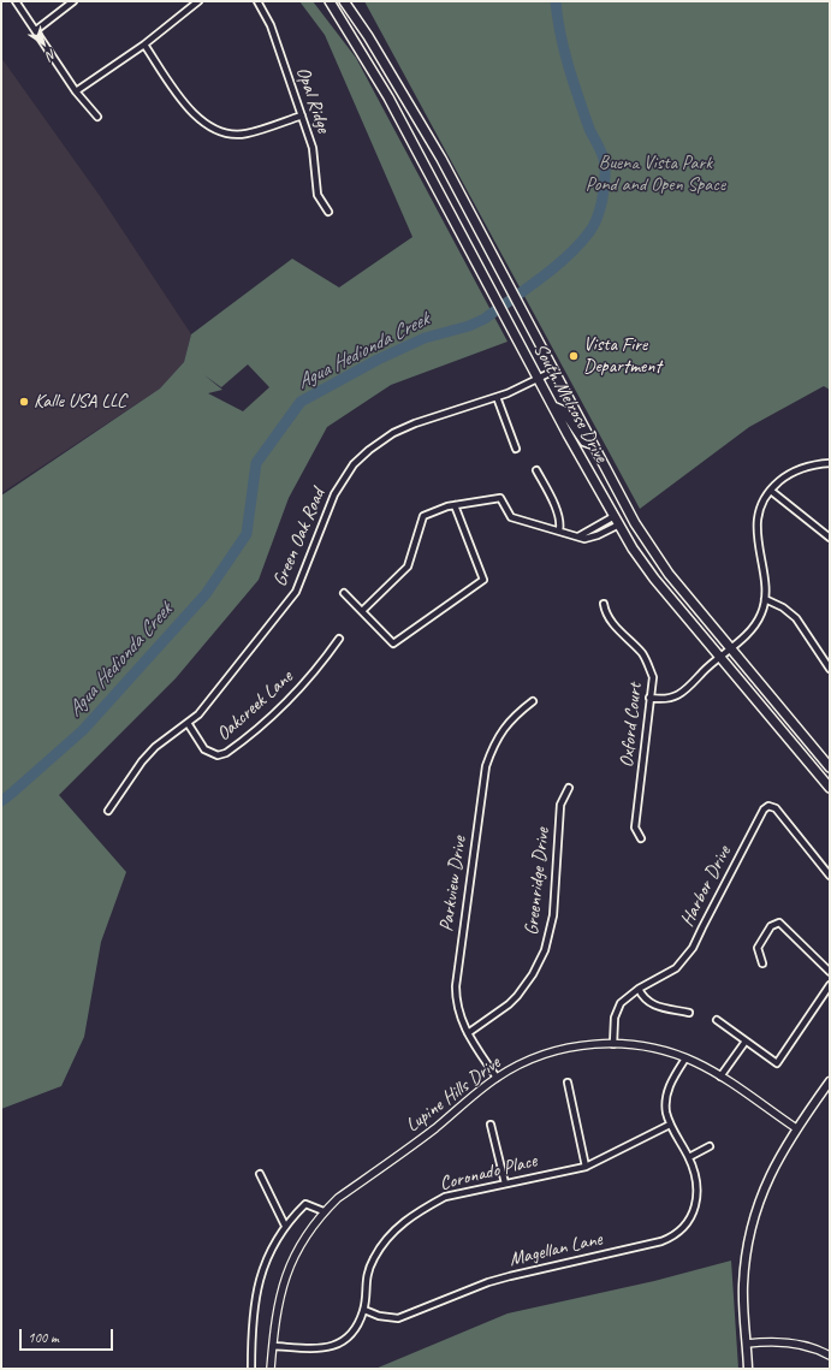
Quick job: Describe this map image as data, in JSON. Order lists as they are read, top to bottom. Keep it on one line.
{"streets":{"main road":["South Melrose Drive"],"street":["Opal Ridge","Green Oak Road","Oakcreek Lane","Oxford Court","Greenridge Drive","Parkview Drive","Harbor Drive","Lupine Hills Drive","Coronado Place","Magellan Lane"]},"crossings":[["South Melrose Drive","Green Oak Road"],["Green Oak Road","Oakcreek Lane"],["Greenridge Drive","Parkview Drive"],["Parkview Drive","Lupine Hills Drive"],["Harbor Drive","Lupine Hills Drive"],["Lupine Hills Drive","Coronado Place"],["Lupine Hills Drive","Magellan Lane"],["Coronado Place","Magellan Lane"]],"water":["Agua Hedionda Creek"],"parks":["Buena Vista Park Pond and Open Space"],"places":["Vista Fire Department","Kalle USA LLC"],"scale_bar":"100 m","north":"bottom right"}
